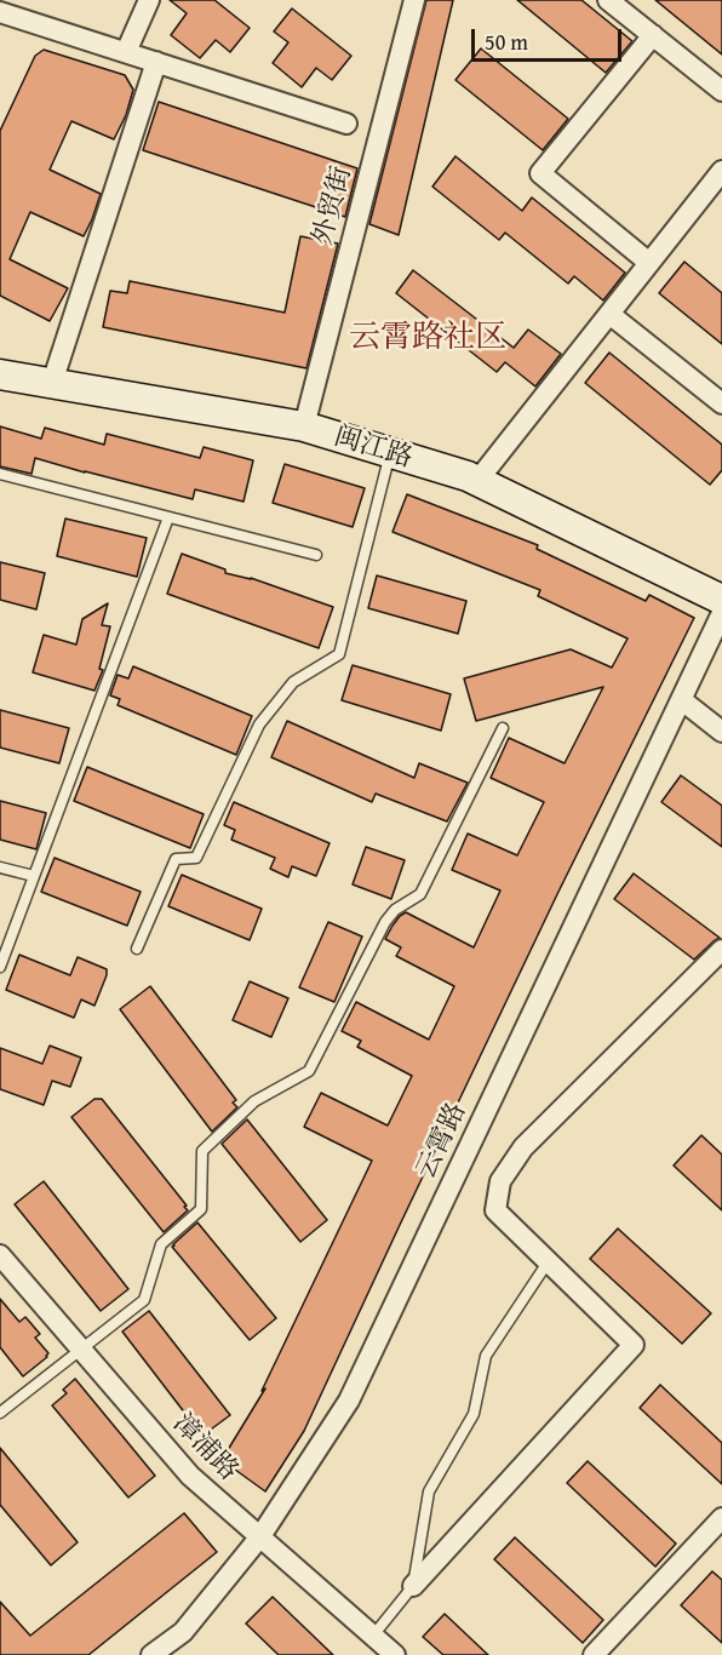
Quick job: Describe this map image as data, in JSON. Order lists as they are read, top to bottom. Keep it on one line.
{"streets":{"street":["外贸街","闽江路","云霄路","漳浦路"]},"crossings":[["外贸街","闽江路"],["云霄路","漳浦路"]],"districts":["云霄路社区"],"scale_bar":"50 m"}
